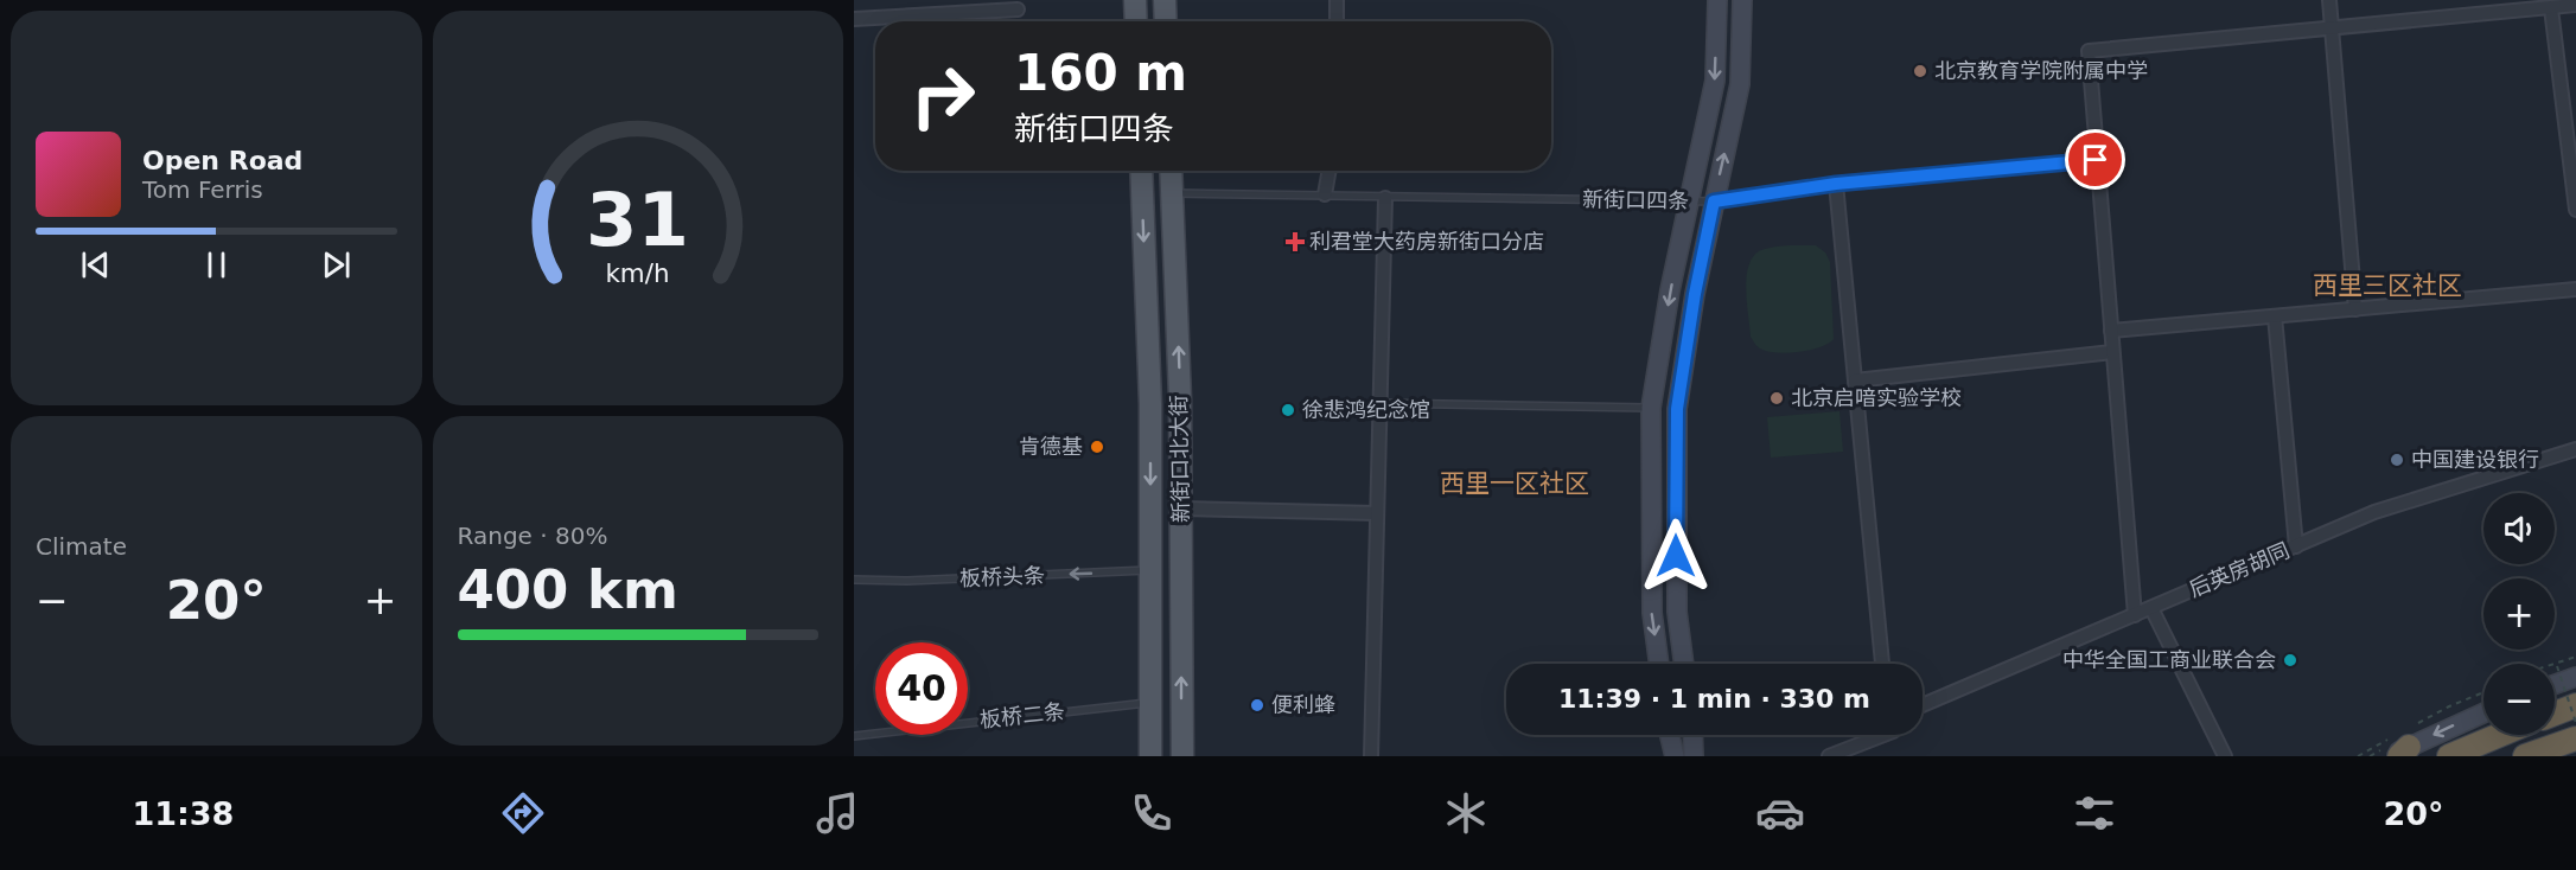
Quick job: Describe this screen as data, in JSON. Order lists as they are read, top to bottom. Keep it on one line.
{"streets":{"main road":["新街口北大街"],"street":["后英房胡同"],"lane":["新街口四条","板桥头条","板桥二条"]},"crossings":[["新街口四条","新街口北大街"],["新街口北大街","板桥头条"],["新街口北大街","板桥二条"]],"one_way":["板桥头条"],"districts":["西里三区社区","西里一区社区"],"places":{"other":["北京教育学院附属中学","北京启喑实验学校","徐悲鸿纪念馆","肯德基","中国建设银行","中华全国工商业联合会","便利蜂"],"health":["利君堂大药房新街口分店"]},"page":{"turn":["160 m","新街口四条"],"song":["Open Road","Tom Ferris"],"tile":["Climate",["Range · 80%","400 km"]],"map_buttons":["+","−"],"heat":["−","20°","+"],"limit":"40","trip":"11:39 · 1 min · 330 m","tabs":["11:38","20°"],"gauge":["31","km/h"]}}
